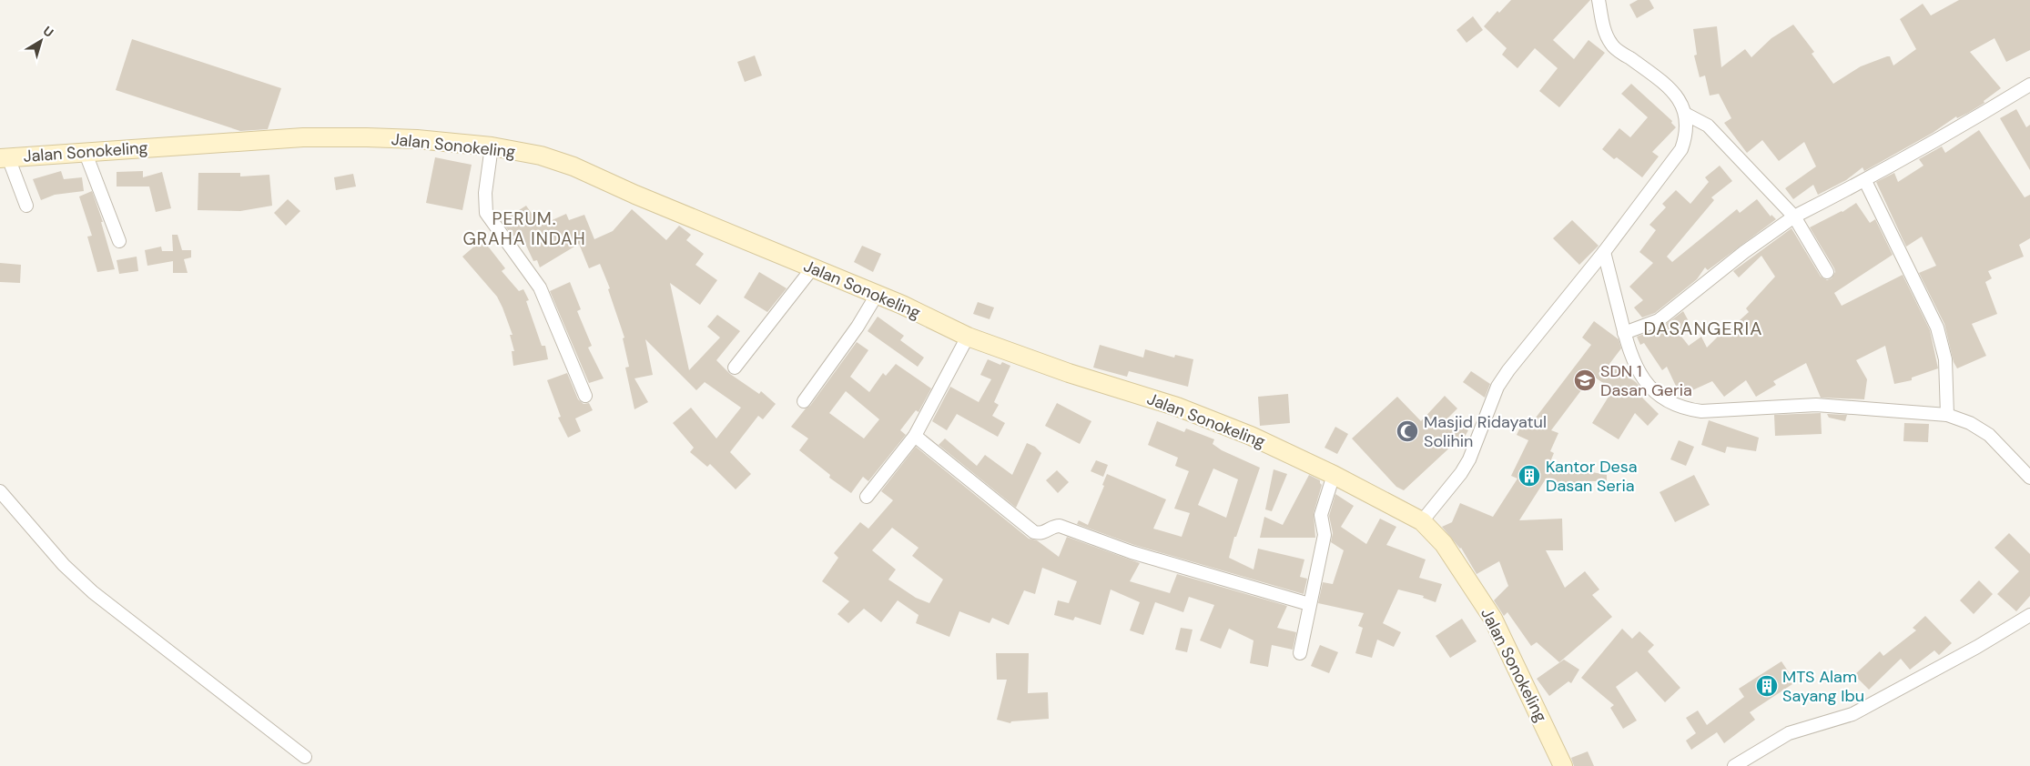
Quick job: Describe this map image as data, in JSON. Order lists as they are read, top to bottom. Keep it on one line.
{"streets":{"street":["Jalan Sonokeling"]},"districts":["PERUM. GRAHA INDAH","DASANGERIA"],"places":{"school or university":["SDN 1 Dasan Geria"],"mosque":["Masjid Ridayatul Solihin"],"building":["Kantor Desa Dasan Seria","MTS Alam Sayang Ibu"]},"north":"top right"}
